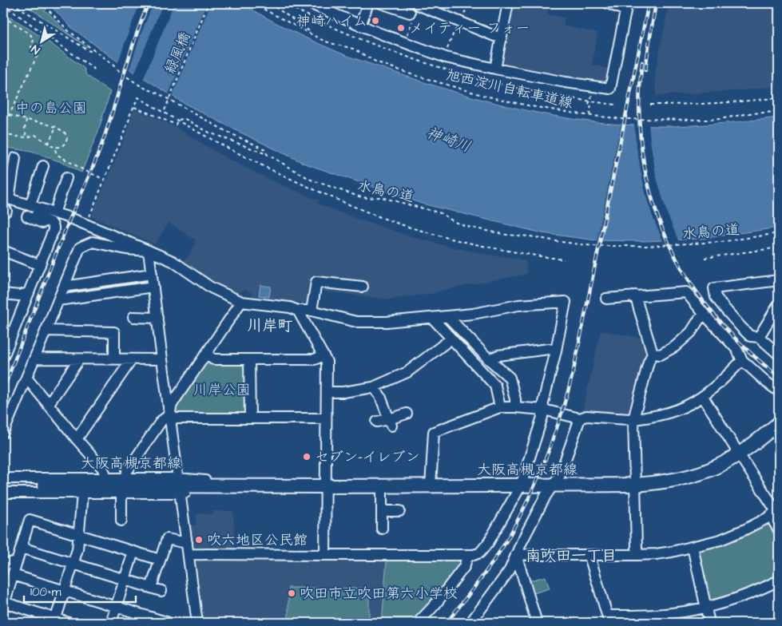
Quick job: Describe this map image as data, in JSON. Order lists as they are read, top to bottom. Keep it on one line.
{"streets":{"main road":["大阪高槻京都線"],"path":["緑風橋","旭西淀川自転車道線","水鳥の道"]},"districts":["川岸町","南吹田一丁目"],"water":["神崎川"],"parks":["中の島公園","川岸公園"],"places":["神崎ハイム","メイティー フォー","セブン-イレブン","吹六地区公民館","吹田市立吹田第六小学校"],"scale_bar":"100 m","north":"bottom left"}
